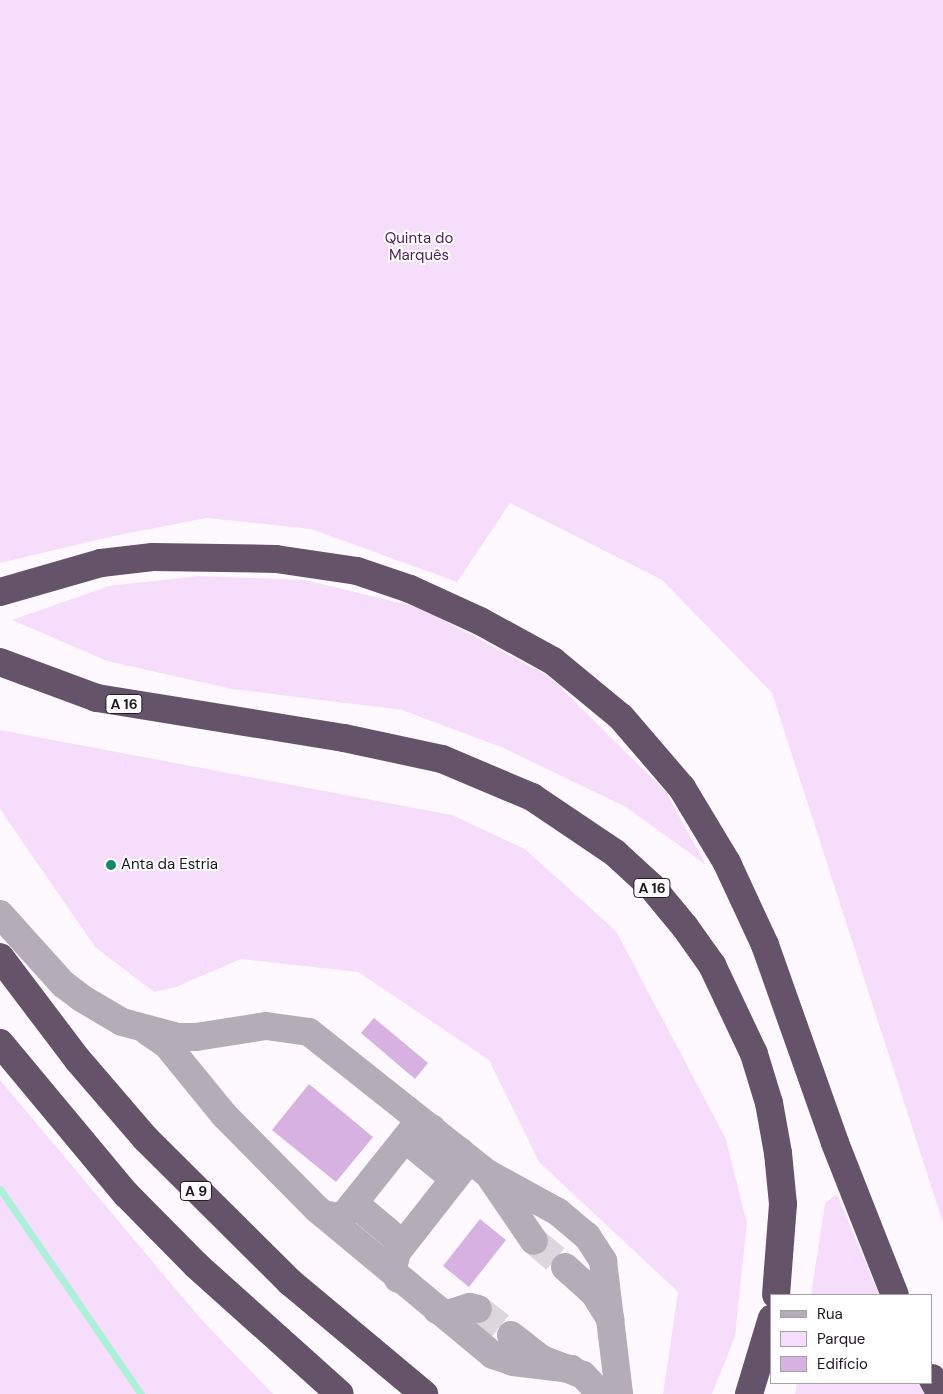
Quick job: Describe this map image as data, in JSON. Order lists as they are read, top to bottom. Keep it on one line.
{"streets":{"highway":["A 16","A 9"]},"parks":["Quinta do Marquês"],"places":["Anta da Estria"],"legend":["Rua","Parque","Edifício"]}
